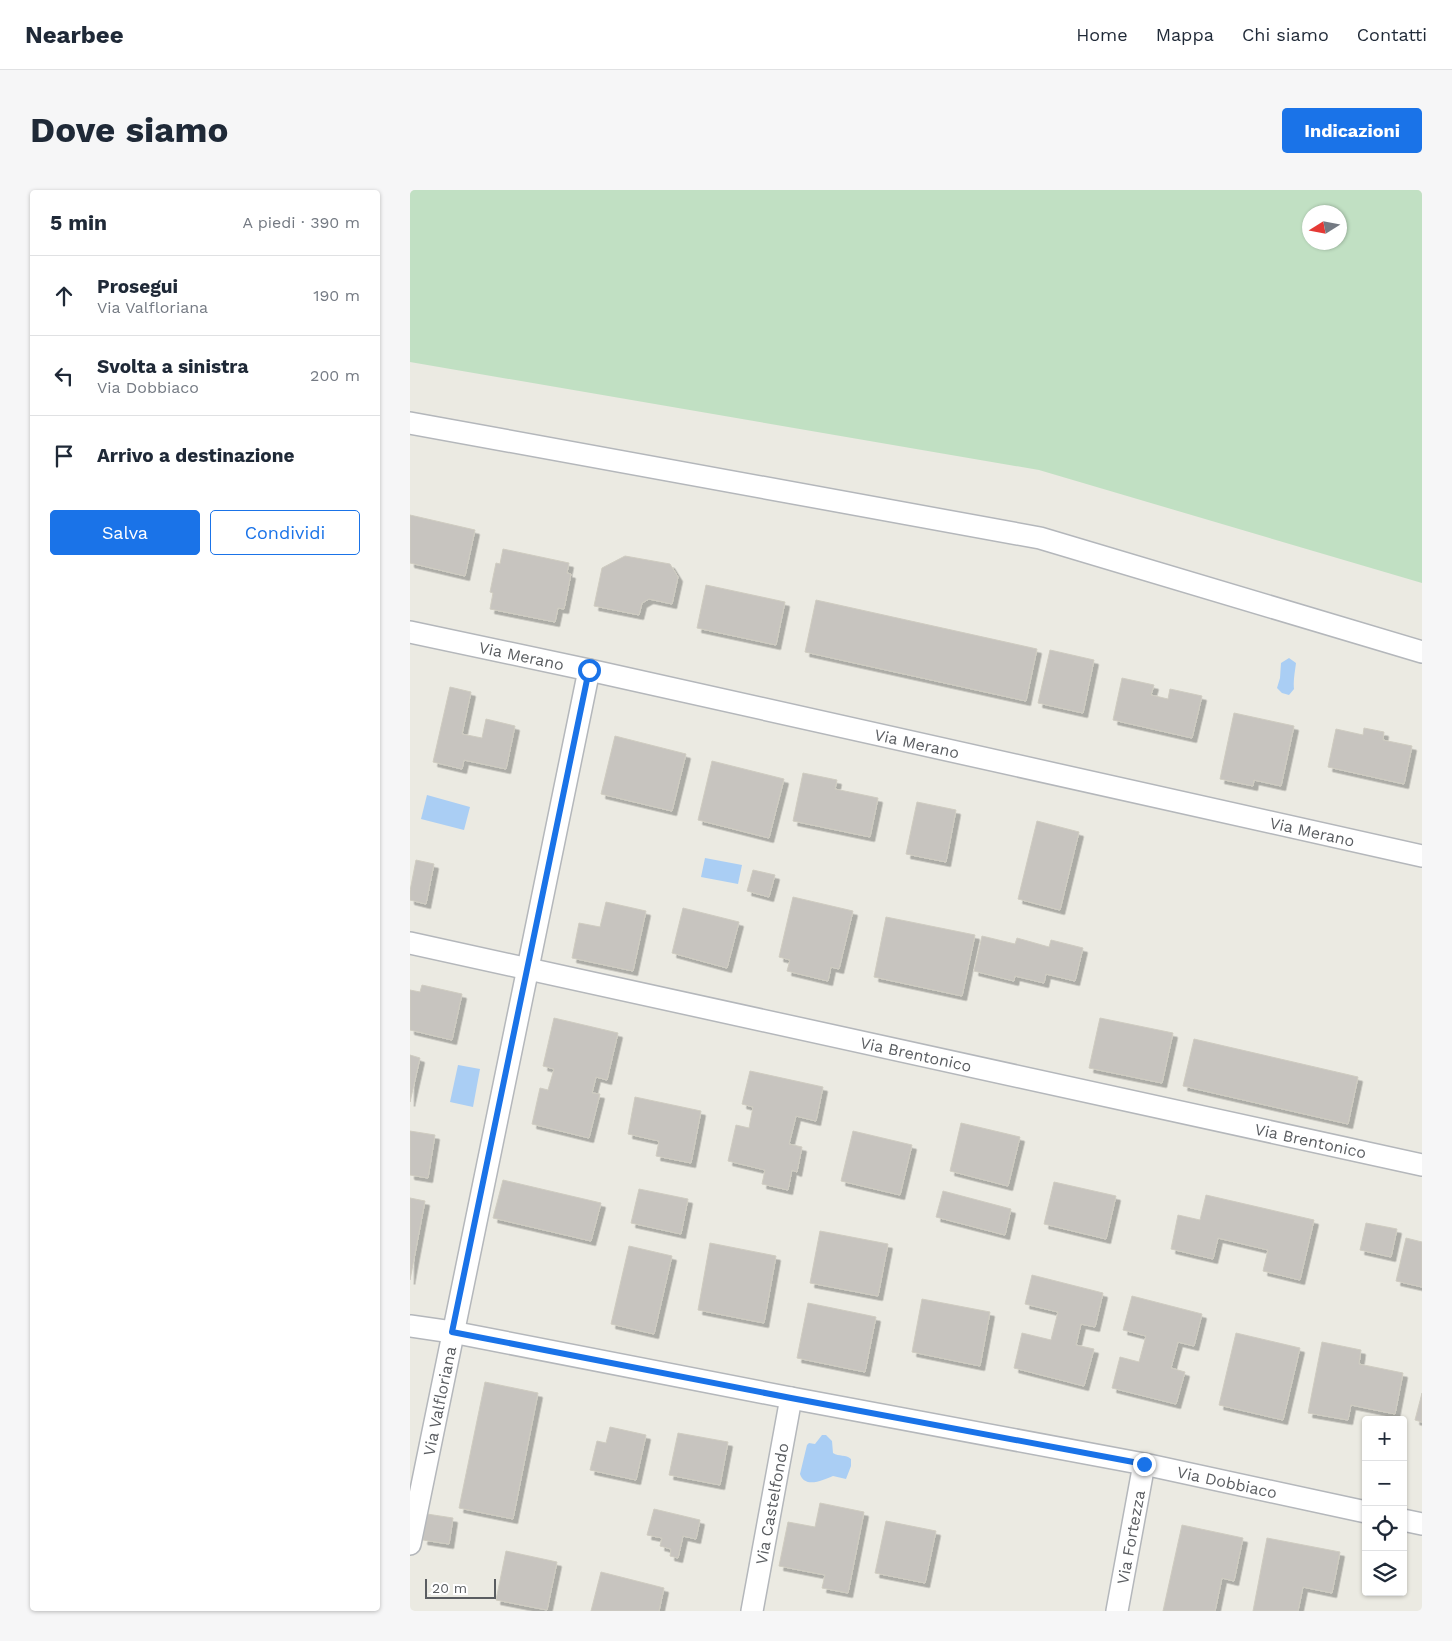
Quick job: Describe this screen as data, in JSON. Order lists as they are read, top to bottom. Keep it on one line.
{"streets":{"street":["Via Merano","Via Brentonico","Via Valfloriana","Via Dobbiaco","Via Castelfondo","Via Fortezza"]},"crossings":[["Via Merano","Via Valfloriana"],["Via Brentonico","Via Valfloriana"],["Via Valfloriana","Via Dobbiaco"],["Via Dobbiaco","Via Castelfondo"],["Via Dobbiaco","Via Fortezza"]],"scale_bar":"20 m","north":"left","page":{"header":"Nearbee","nav":["Home","Mappa","Chi siamo","Contatti"],"buttons":["Indicazioni",["Salva","Condividi"]],"title":"Dove siamo","heading":["5 min","A piedi · 390 m"],"list":[["Prosegui","Via Valfloriana","190 m"],["Svolta a sinistra","Via Dobbiaco","200 m"],"Arrivo a destinazione"],"map_buttons":["+","−"],"scale":"20 m"}}
